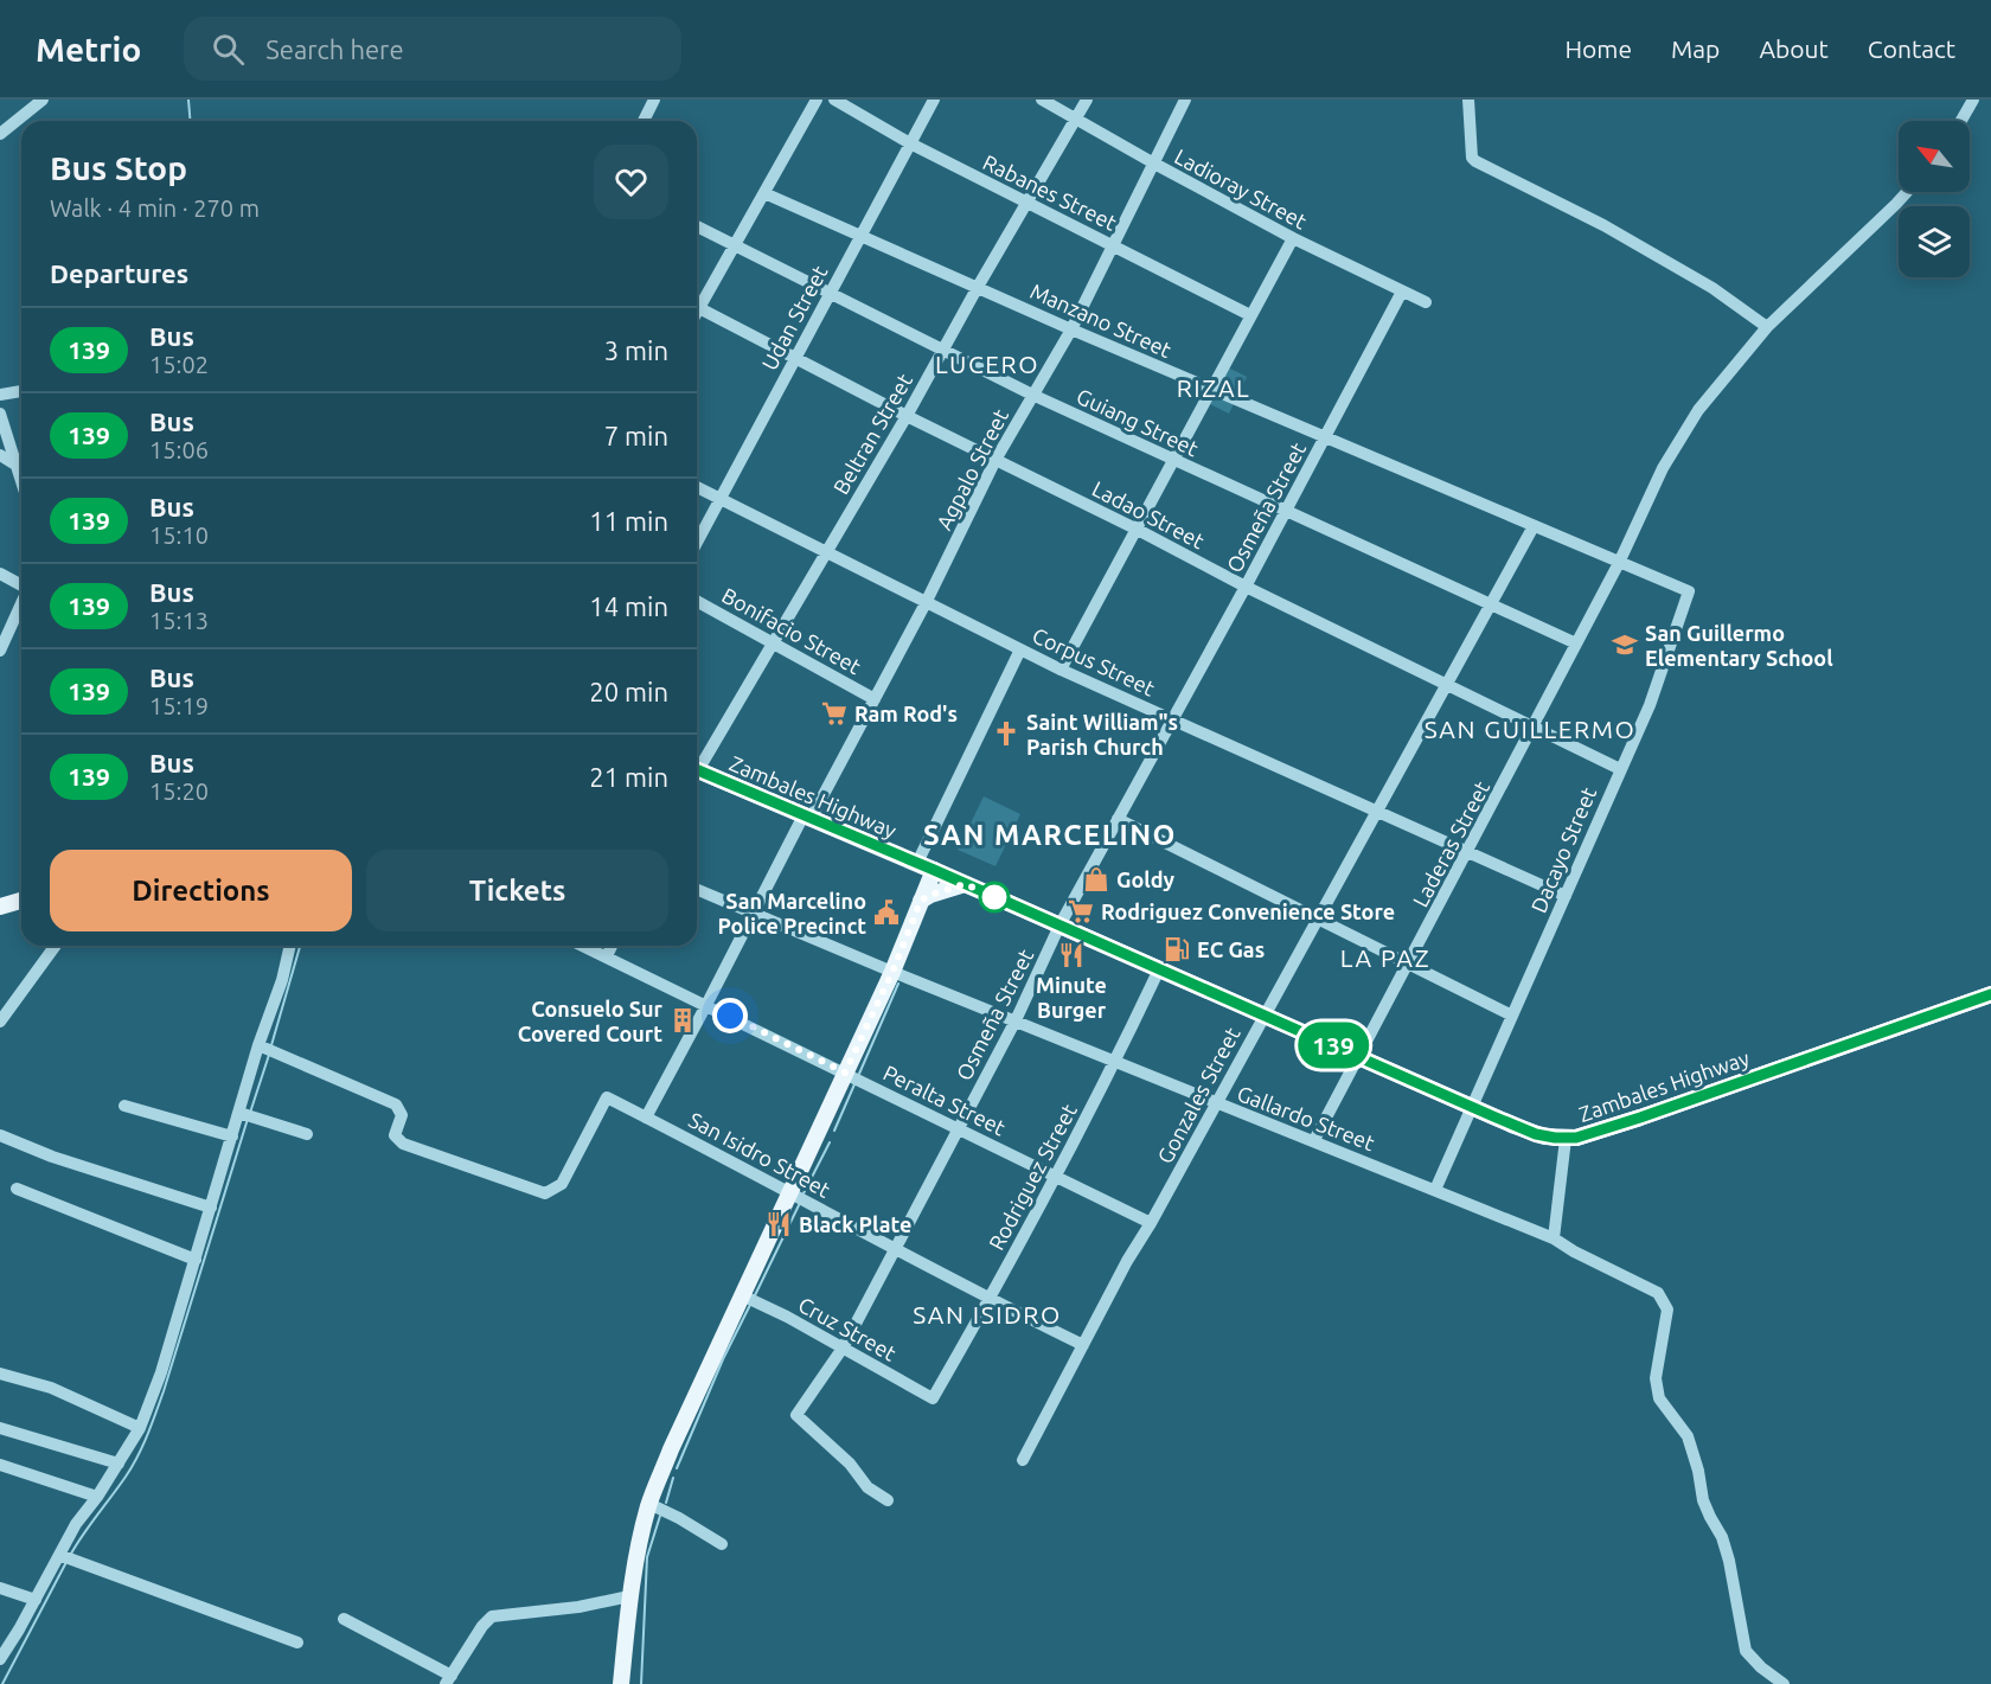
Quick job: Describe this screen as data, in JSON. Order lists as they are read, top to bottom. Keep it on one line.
{"streets":{"main road":["Zambales Highway"],"street":["Ladioray Street","Rabanes Street","Udan Street","Manzano Street","Guiang Street","Beltran Street","Agpalo Street","Osmeña Street","Ladao Street","Bonifacio Street","Corpus Street","Laderas Street","Dacayo Street","Gonzales Street","Peralta Street","Gallardo Street","San Isidro Street","Rodriguez Street","Cruz Street"]},"crossings":[["Ladioray Street","Beltran Street"],["Ladioray Street","Agpalo Street"],["Ladioray Street","Osmeña Street"],["Rabanes Street","Udan Street"],["Rabanes Street","Beltran Street"],["Rabanes Street","Agpalo Street"],["Udan Street","Manzano Street"],["Udan Street","Guiang Street"],["Udan Street","Ladao Street"],["Udan Street","Corpus Street"],["Manzano Street","Beltran Street"],["Manzano Street","Agpalo Street"],["Manzano Street","Osmeña Street"],["Manzano Street","Laderas Street"],["Manzano Street","Dacayo Street"],["Manzano Street","Gonzales Street"],["Guiang Street","Beltran Street"],["Guiang Street","Agpalo Street"],["Guiang Street","Osmeña Street"],["Guiang Street","Laderas Street"],["Guiang Street","Gonzales Street"],["Beltran Street","Ladao Street"],["Beltran Street","Bonifacio Street"],["Beltran Street","Corpus Street"],["Agpalo Street","Ladao Street"],["Agpalo Street","Bonifacio Street"],["Agpalo Street","Corpus Street"],["Agpalo Street","Zambales Highway"],["Agpalo Street","Peralta Street"],["Agpalo Street","Gallardo Street"],["Agpalo Street","San Isidro Street"],["Osmeña Street","Ladao Street"],["Osmeña Street","Corpus Street"],["Osmeña Street","Zambales Highway"],["Osmeña Street","Peralta Street"],["Osmeña Street","Gallardo Street"],["Osmeña Street","San Isidro Street"],["Osmeña Street","Cruz Street"],["Ladao Street","Laderas Street"],["Ladao Street","Dacayo Street"],["Ladao Street","Gonzales Street"],["Corpus Street","Laderas Street"],["Corpus Street","Dacayo Street"],["Corpus Street","Gonzales Street"],["Zambales Highway","Laderas Street"],["Zambales Highway","Dacayo Street"],["Zambales Highway","Gonzales Street"],["Zambales Highway","Rodriguez Street"],["Laderas Street","Dacayo Street"],["Laderas Street","Gallardo Street"],["Dacayo Street","Gallardo Street"],["Gonzales Street","Peralta Street"],["Gonzales Street","Gallardo Street"],["Gonzales Street","San Isidro Street"],["Peralta Street","Rodriguez Street"],["Gallardo Street","Rodriguez Street"],["San Isidro Street","Rodriguez Street"],["Rodriguez Street","Cruz Street"]],"districts":["LUCERO","RIZAL","SAN GUILLERMO","SAN MARCELINO","LA PAZ","SAN ISIDRO"],"places":{"school or university":["San Guillermo Elementary School"],"supermarket":["Ram Rod's","Rodriguez Convenience Store"],"church":["Saint William\"s Parish Church"],"shop":["Goldy"],"public building":["San Marcelino Police Precinct"],"fuel station":["EC Gas"],"restaurant":["Minute Burger","Black Plate"],"building":["Consuelo Sur Covered Court"]},"lines":["bus line 139"],"north":"top left","page":{"header":"Metrio","search":"Search here","nav":["Home","Map","About","Contact"],"on_map":"139","heading":[["Bus Stop","Walk · 4 min · 270 m"],"Departures"],"list":[{"mark":"139","name":"Bus","note":"15:02","value":"3 min"},{"mark":"139","name":"Bus","note":"15:06","value":"7 min"},{"mark":"139","name":"Bus","note":"15:10","value":"11 min"},{"mark":"139","name":"Bus","note":"15:13","value":"14 min"},{"mark":"139","name":"Bus","note":"15:19","value":"20 min"},{"mark":"139","name":"Bus","note":"15:20","value":"21 min"}],"buttons":["Directions","Tickets"]}}
